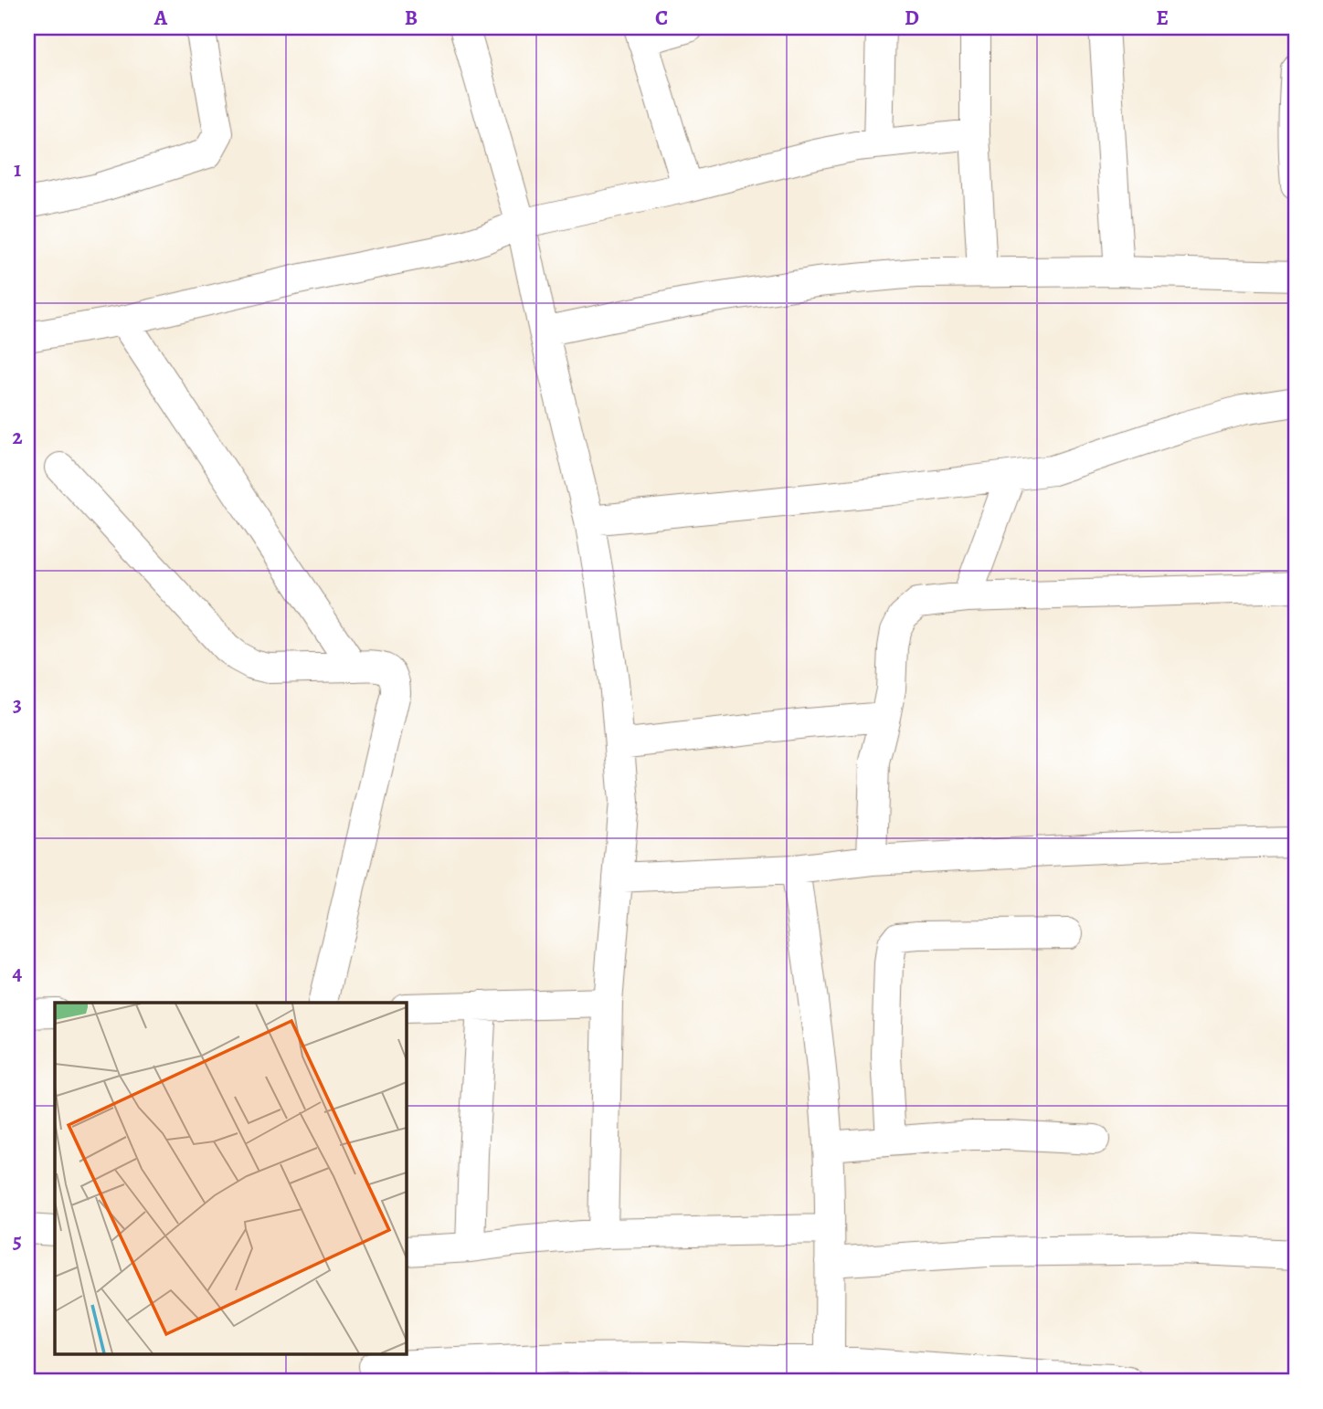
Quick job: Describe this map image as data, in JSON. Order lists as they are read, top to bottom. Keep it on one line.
{"grid":{"columns":["A","B","C","D","E"],"rows":["1","2","3","4","5"]}}
